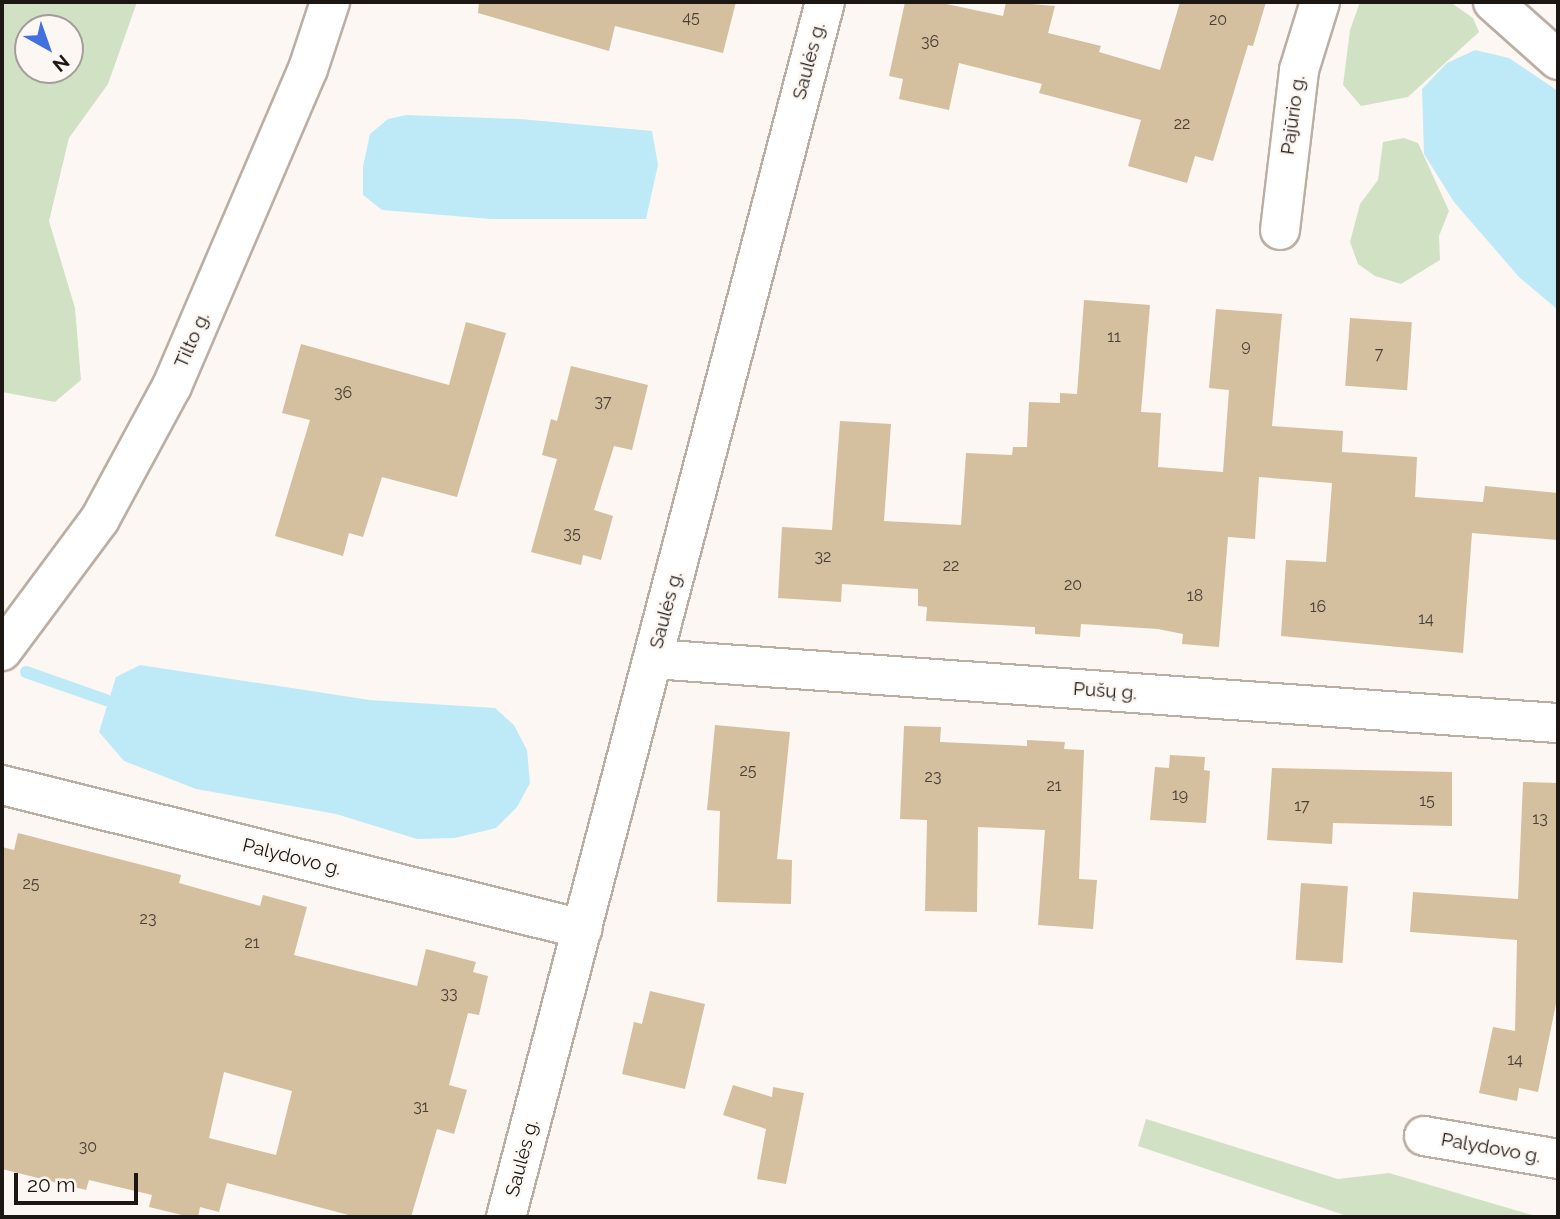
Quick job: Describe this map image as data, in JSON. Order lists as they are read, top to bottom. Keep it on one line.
{"streets":{"street":["Saulės g.","Pajūrio g.","Tilto g.","Pušų g.","Palydovo g."]},"crossings":[["Saulės g.","Pušų g."],["Saulės g.","Palydovo g."]],"house_numbers":["45","20","36","22","11","9","7","36","37","35","32","22","20","18","16","14","25","23","21","19","15","17","13","25","23","21","33","14","31","30"],"scale_bar":"20 m","north":"bottom right"}
